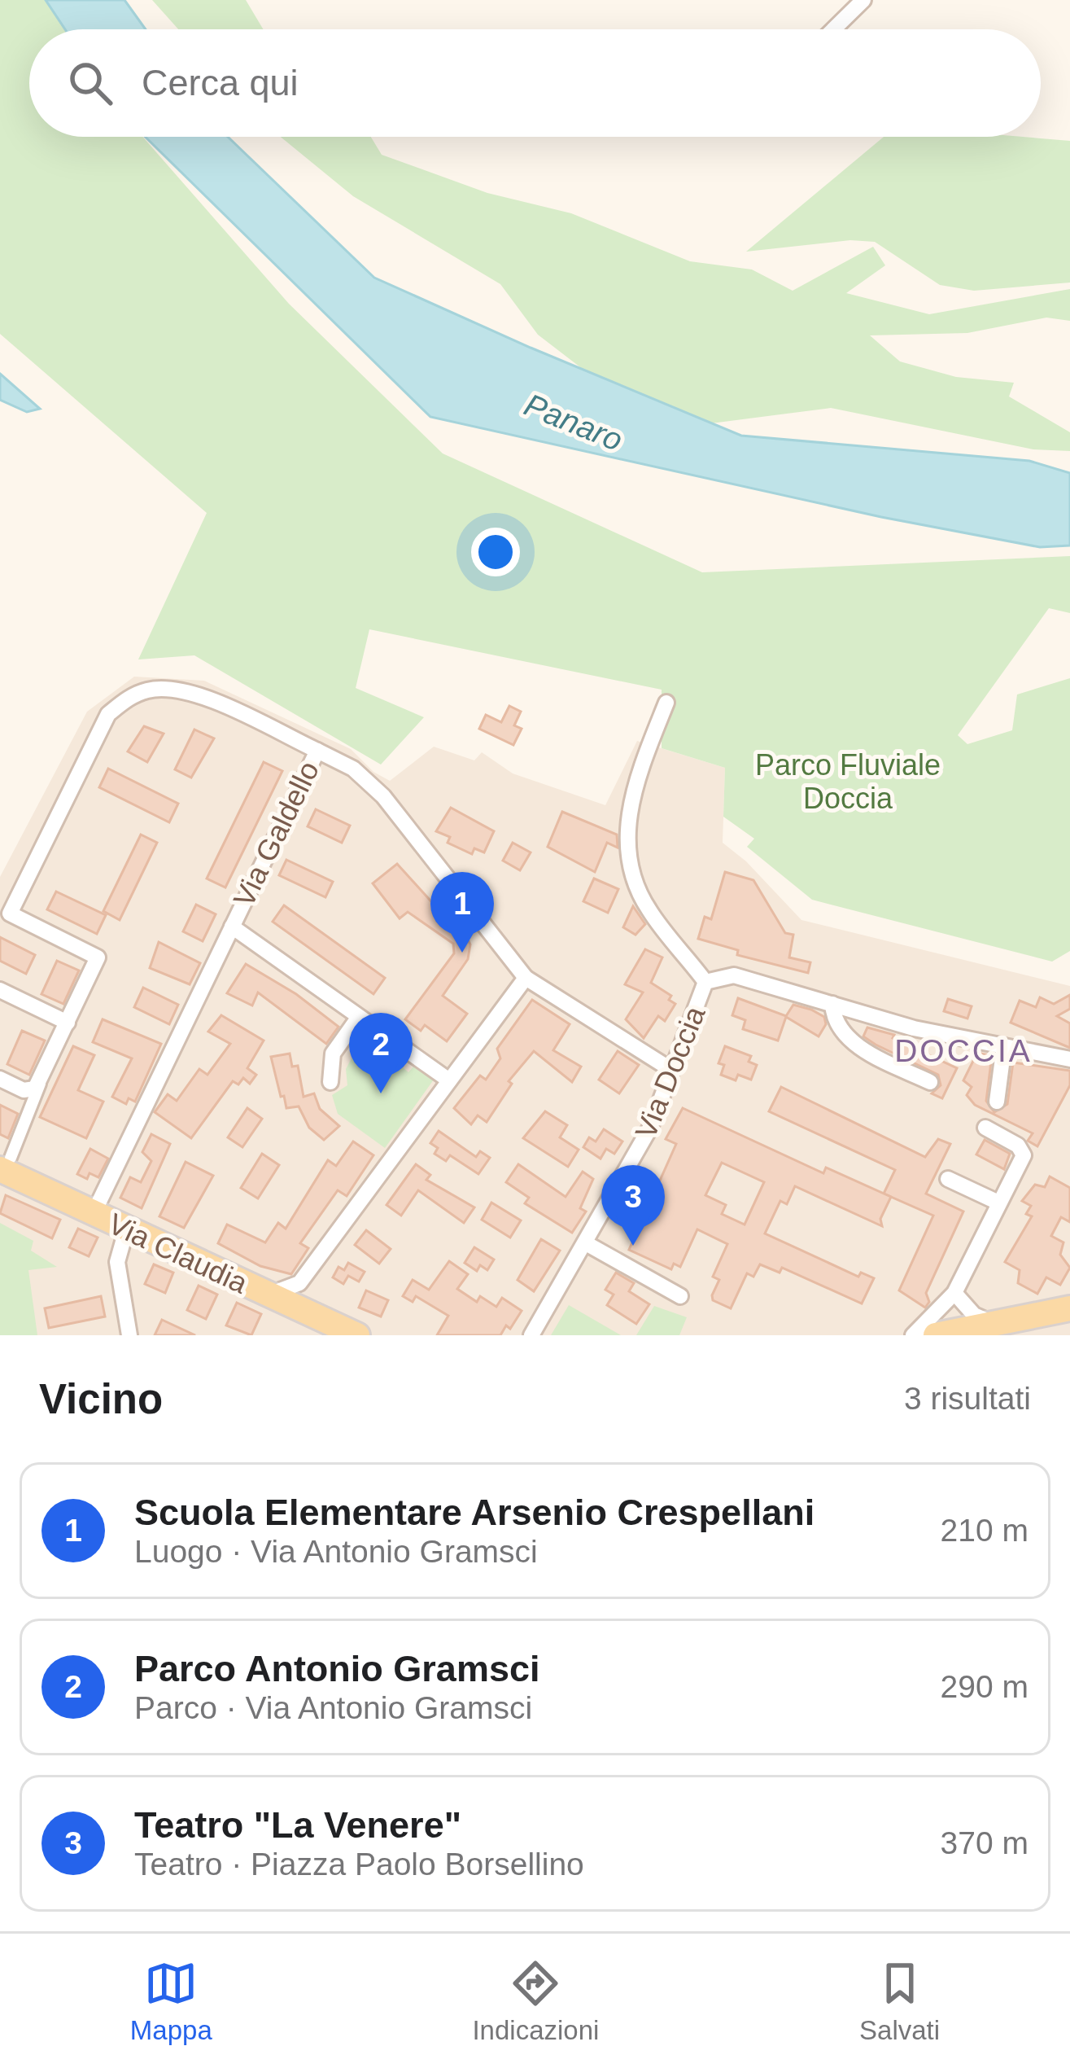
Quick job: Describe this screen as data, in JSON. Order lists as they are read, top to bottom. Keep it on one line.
{"streets":{"main road":["Via Claudia"],"street":["Via Galdello","Via Doccia"]},"crossings":[["Via Galdello","Via Claudia"]],"districts":["DOCCIA"],"water":["Panaro"],"parks":["Parco Fluviale Doccia"],"page":{"search":"Cerca qui","pins":["1","2","3"],"heading":["Vicino","3 risultati"],"list":[{"mark":"1","name":"Scuola Elementare Arsenio Crespellani","note":"Luogo · Via Antonio Gramsci","value":"210 m"},{"mark":"2","name":"Parco Antonio Gramsci","note":"Parco · Via Antonio Gramsci","value":"290 m"},{"mark":"3","name":"Teatro \"La Venere\"","note":"Teatro · Piazza Paolo Borsellino","value":"370 m"}],"nav":["Mappa","Indicazioni","Salvati"]}}
